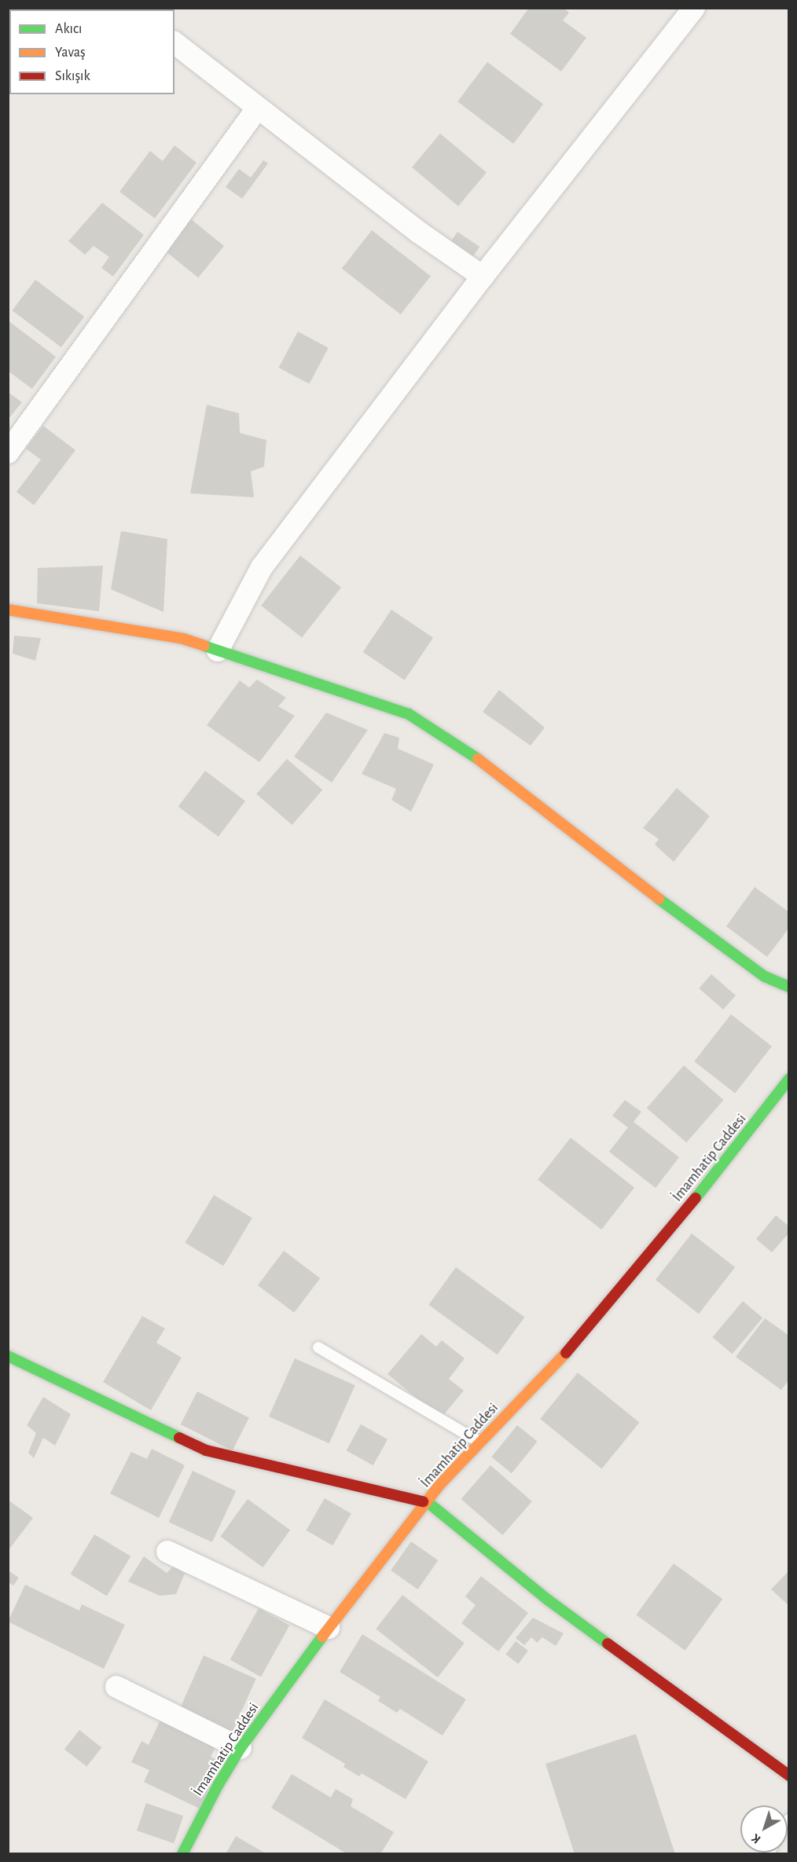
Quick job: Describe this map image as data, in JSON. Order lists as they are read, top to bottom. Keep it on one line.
{"streets":{"street":["İmamhatip Caddesi"]},"legend":["Akıcı","Yavaş","Sıkışık"],"north":"bottom left"}
